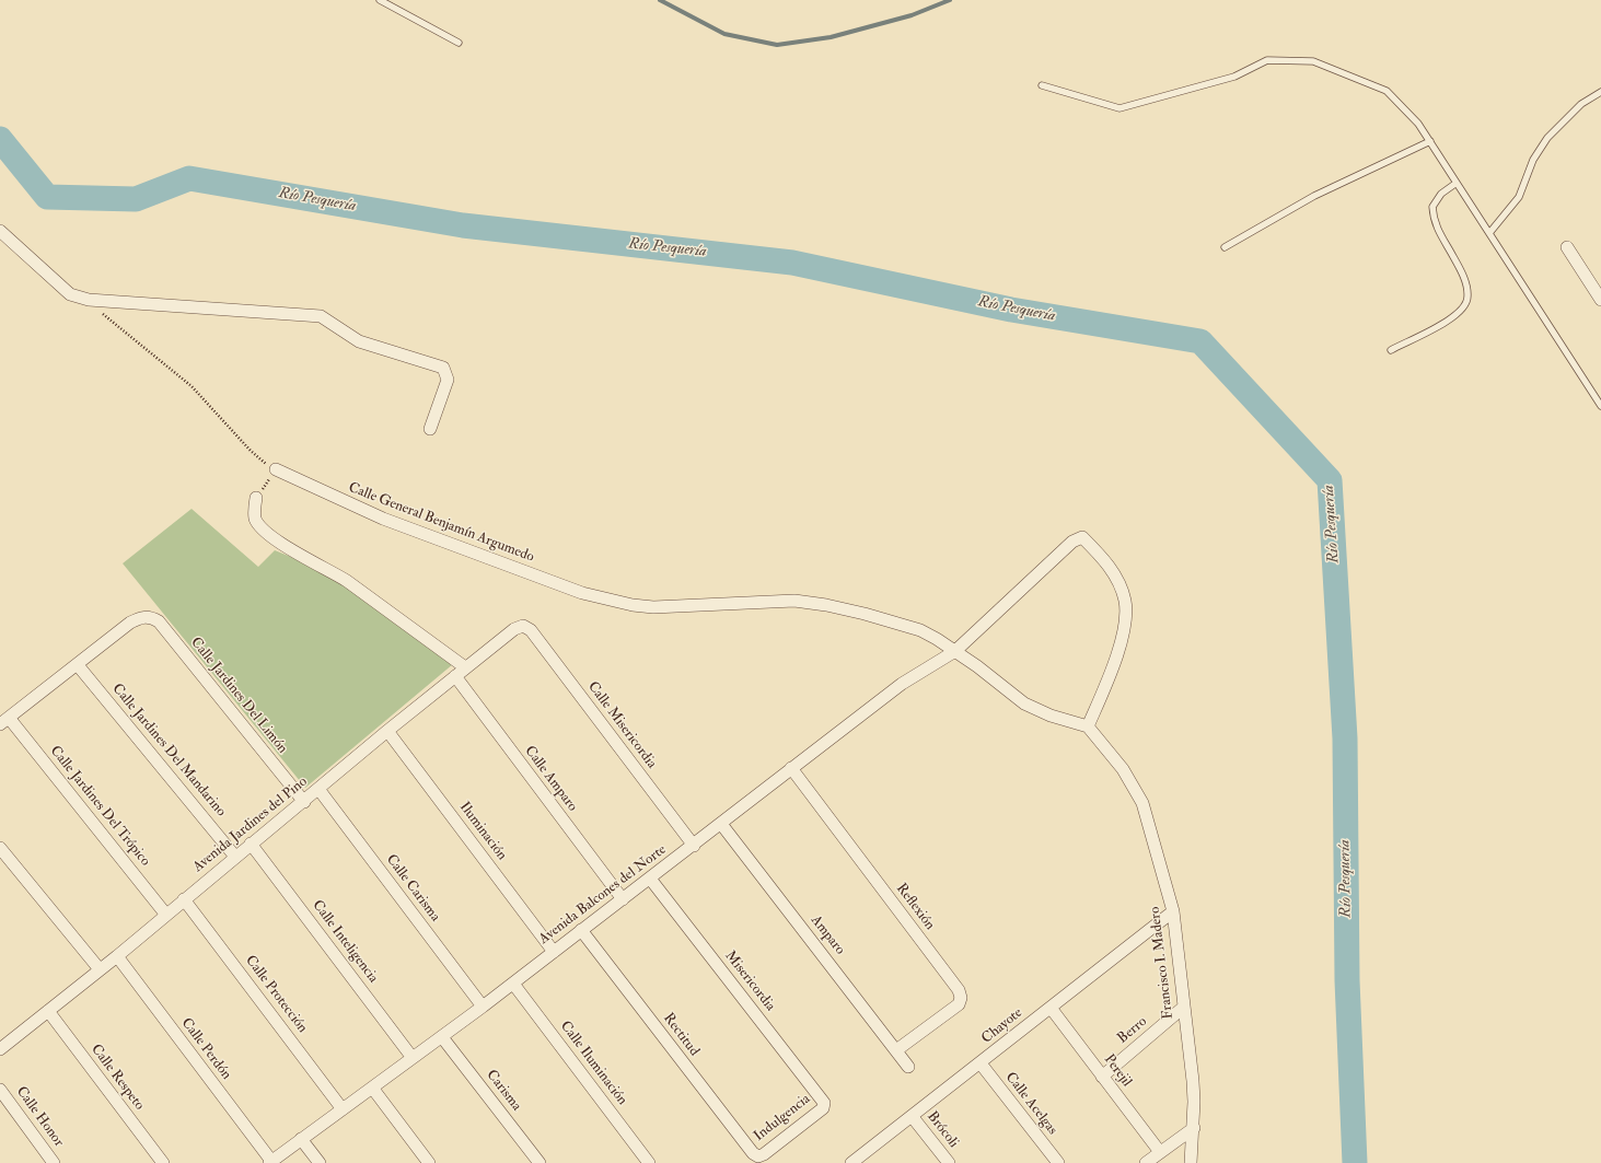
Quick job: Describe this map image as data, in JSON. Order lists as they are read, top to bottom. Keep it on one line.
{"streets":{"street":["Calle General Benjamín Argumedo","Calle Jardines Del Limón","Calle Misericordia","Calle Jardines Del Mandarino","Calle Amparo","Calle Jardines Del Trópico","Avenida Jardines del Pino","Iluminación","Calle Carisma","Avenida Balcones del Norte","Reflexión","Amparo","Calle Inteligencia","Francisco I. Madero","Misericordia","Calle Protección","Chayote","Berro","Rectitud","Calle Perdón","Calle Iluminación","Perejil","Calle Respeto","Carisma","Calle Acelgas","Calle Honor","Indulgencia","Brócoli"]},"crossings":[["Calle General Benjamín Argumedo","Avenida Balcones del Norte"],["Calle General Benjamín Argumedo","Francisco I. Madero"],["Calle Jardines Del Limón","Calle Jardines Del Mandarino"],["Calle Jardines Del Limón","Avenida Jardines del Pino"],["Calle Misericordia","Avenida Jardines del Pino"],["Calle Misericordia","Avenida Balcones del Norte"],["Calle Jardines Del Mandarino","Avenida Jardines del Pino"],["Calle Amparo","Avenida Jardines del Pino"],["Calle Amparo","Avenida Balcones del Norte"],["Calle Jardines Del Trópico","Avenida Jardines del Pino"],["Avenida Jardines del Pino","Iluminación"],["Avenida Jardines del Pino","Calle Carisma"],["Avenida Jardines del Pino","Calle Inteligencia"],["Avenida Jardines del Pino","Calle Protección"],["Avenida Jardines del Pino","Calle Perdón"],["Avenida Jardines del Pino","Calle Respeto"],["Iluminación","Avenida Balcones del Norte"],["Calle Carisma","Avenida Balcones del Norte"],["Avenida Balcones del Norte","Reflexión"],["Avenida Balcones del Norte","Amparo"],["Avenida Balcones del Norte","Calle Inteligencia"],["Avenida Balcones del Norte","Francisco I. Madero"],["Avenida Balcones del Norte","Misericordia"],["Avenida Balcones del Norte","Calle Protección"],["Avenida Balcones del Norte","Rectitud"],["Avenida Balcones del Norte","Calle Perdón"],["Avenida Balcones del Norte","Calle Iluminación"],["Avenida Balcones del Norte","Carisma"],["Reflexión","Amparo"],["Francisco I. Madero","Chayote"],["Francisco I. Madero","Berro"],["Misericordia","Indulgencia"],["Chayote","Perejil"],["Chayote","Calle Acelgas"],["Chayote","Brócoli"],["Berro","Perejil"],["Rectitud","Indulgencia"]],"water":["Río Pesquería"]}
